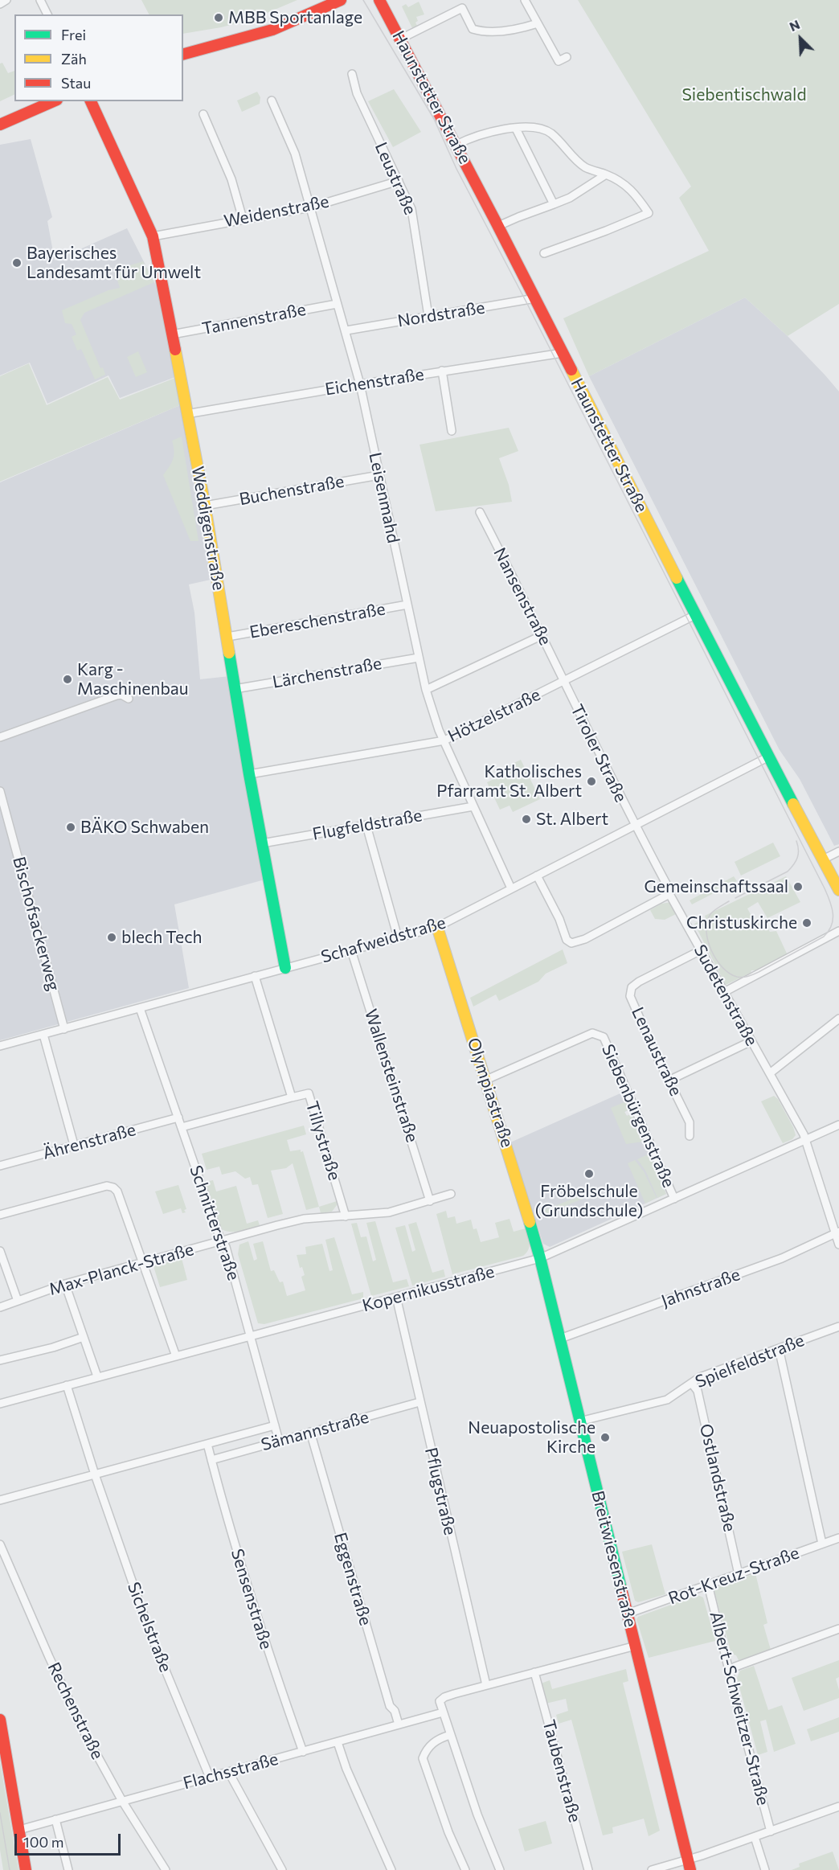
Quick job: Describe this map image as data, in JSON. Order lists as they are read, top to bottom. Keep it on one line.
{"streets":{"street":["Haunstetter Straße","Leustraße","Weidenstraße","Nordstraße","Tannenstraße","Eichenstraße","Buchenstraße","Leisenmahd","Weddigenstraße","Nansenstraße","Ebereschenstraße","Lärchenstraße","Hötzelstraße","Tiroler Straße","Flugfeldstraße","Bischofsackerweg","Schafweidstraße","Sudetenstraße","Lenaustraße","Wallensteinstraße","Olympiastraße","Siebenbürgenstraße","Tillystraße","Ährenstraße","Schnitterstraße","Max-Planck-Straße","Jahnstraße","Kopernikusstraße","Spielfeldstraße","Sämannstraße","Ostlandstraße","Pflugstraße","Breitwiesenstraße","Rot-Kreuz-Straße","Eggenstraße","Sensenstraße","Sichelstraße","Albert-Schweitzer-Straße","Rechenstraße","Flachsstraße","Taubenstraße"]},"crossings":[["Haunstetter Straße","Nordstraße"],["Haunstetter Straße","Eichenstraße"],["Haunstetter Straße","Hötzelstraße"],["Haunstetter Straße","Schafweidstraße"],["Leustraße","Weidenstraße"],["Leustraße","Nordstraße"],["Weidenstraße","Leisenmahd"],["Weidenstraße","Weddigenstraße"],["Nordstraße","Leisenmahd"],["Tannenstraße","Leisenmahd"],["Tannenstraße","Weddigenstraße"],["Eichenstraße","Leisenmahd"],["Eichenstraße","Weddigenstraße"],["Buchenstraße","Leisenmahd"],["Buchenstraße","Weddigenstraße"],["Leisenmahd","Ebereschenstraße"],["Leisenmahd","Lärchenstraße"],["Leisenmahd","Hötzelstraße"],["Leisenmahd","Flugfeldstraße"],["Leisenmahd","Schafweidstraße"],["Weddigenstraße","Ebereschenstraße"],["Weddigenstraße","Lärchenstraße"],["Weddigenstraße","Hötzelstraße"],["Weddigenstraße","Flugfeldstraße"],["Weddigenstraße","Schafweidstraße"],["Nansenstraße","Hötzelstraße"],["Nansenstraße","Tiroler Straße"],["Hötzelstraße","Tiroler Straße"],["Tiroler Straße","Schafweidstraße"],["Tiroler Straße","Sudetenstraße"],["Bischofsackerweg","Schafweidstraße"],["Schafweidstraße","Sudetenstraße"],["Schafweidstraße","Wallensteinstraße"],["Schafweidstraße","Olympiastraße"],["Schafweidstraße","Tillystraße"],["Schafweidstraße","Schnitterstraße"],["Sudetenstraße","Lenaustraße"],["Sudetenstraße","Jahnstraße"],["Sudetenstraße","Kopernikusstraße"],["Wallensteinstraße","Max-Planck-Straße"],["Olympiastraße","Siebenbürgenstraße"],["Olympiastraße","Kopernikusstraße"],["Olympiastraße","Breitwiesenstraße"],["Siebenbürgenstraße","Kopernikusstraße"],["Tillystraße","Max-Planck-Straße"],["Ährenstraße","Schnitterstraße"],["Schnitterstraße","Max-Planck-Straße"],["Schnitterstraße","Kopernikusstraße"],["Schnitterstraße","Sämannstraße"],["Jahnstraße","Breitwiesenstraße"],["Kopernikusstraße","Pflugstraße"],["Kopernikusstraße","Breitwiesenstraße"],["Spielfeldstraße","Ostlandstraße"],["Spielfeldstraße","Breitwiesenstraße"],["Sämannstraße","Pflugstraße"],["Sämannstraße","Eggenstraße"],["Sämannstraße","Sensenstraße"],["Sämannstraße","Sichelstraße"],["Ostlandstraße","Rot-Kreuz-Straße"],["Breitwiesenstraße","Rot-Kreuz-Straße"],["Rot-Kreuz-Straße","Albert-Schweitzer-Straße"],["Eggenstraße","Flachsstraße"],["Sensenstraße","Flachsstraße"],["Sichelstraße","Flachsstraße"],["Rechenstraße","Flachsstraße"]],"parks":["Siebentischwald"],"places":["MBB Sportanlage","Bayerisches Landesamt für Umwelt","Karg - Maschinenbau","Katholisches Pfarramt St. Albert","St. Albert","BÄKO Schwaben","Gemeinschaftssaal","Christuskirche","blech Tech","Fröbelschule (Grundschule)","Neuapostolische Kirche"],"legend":["Frei","Zäh","Stau"],"scale_bar":"100 m","north":"top left"}
